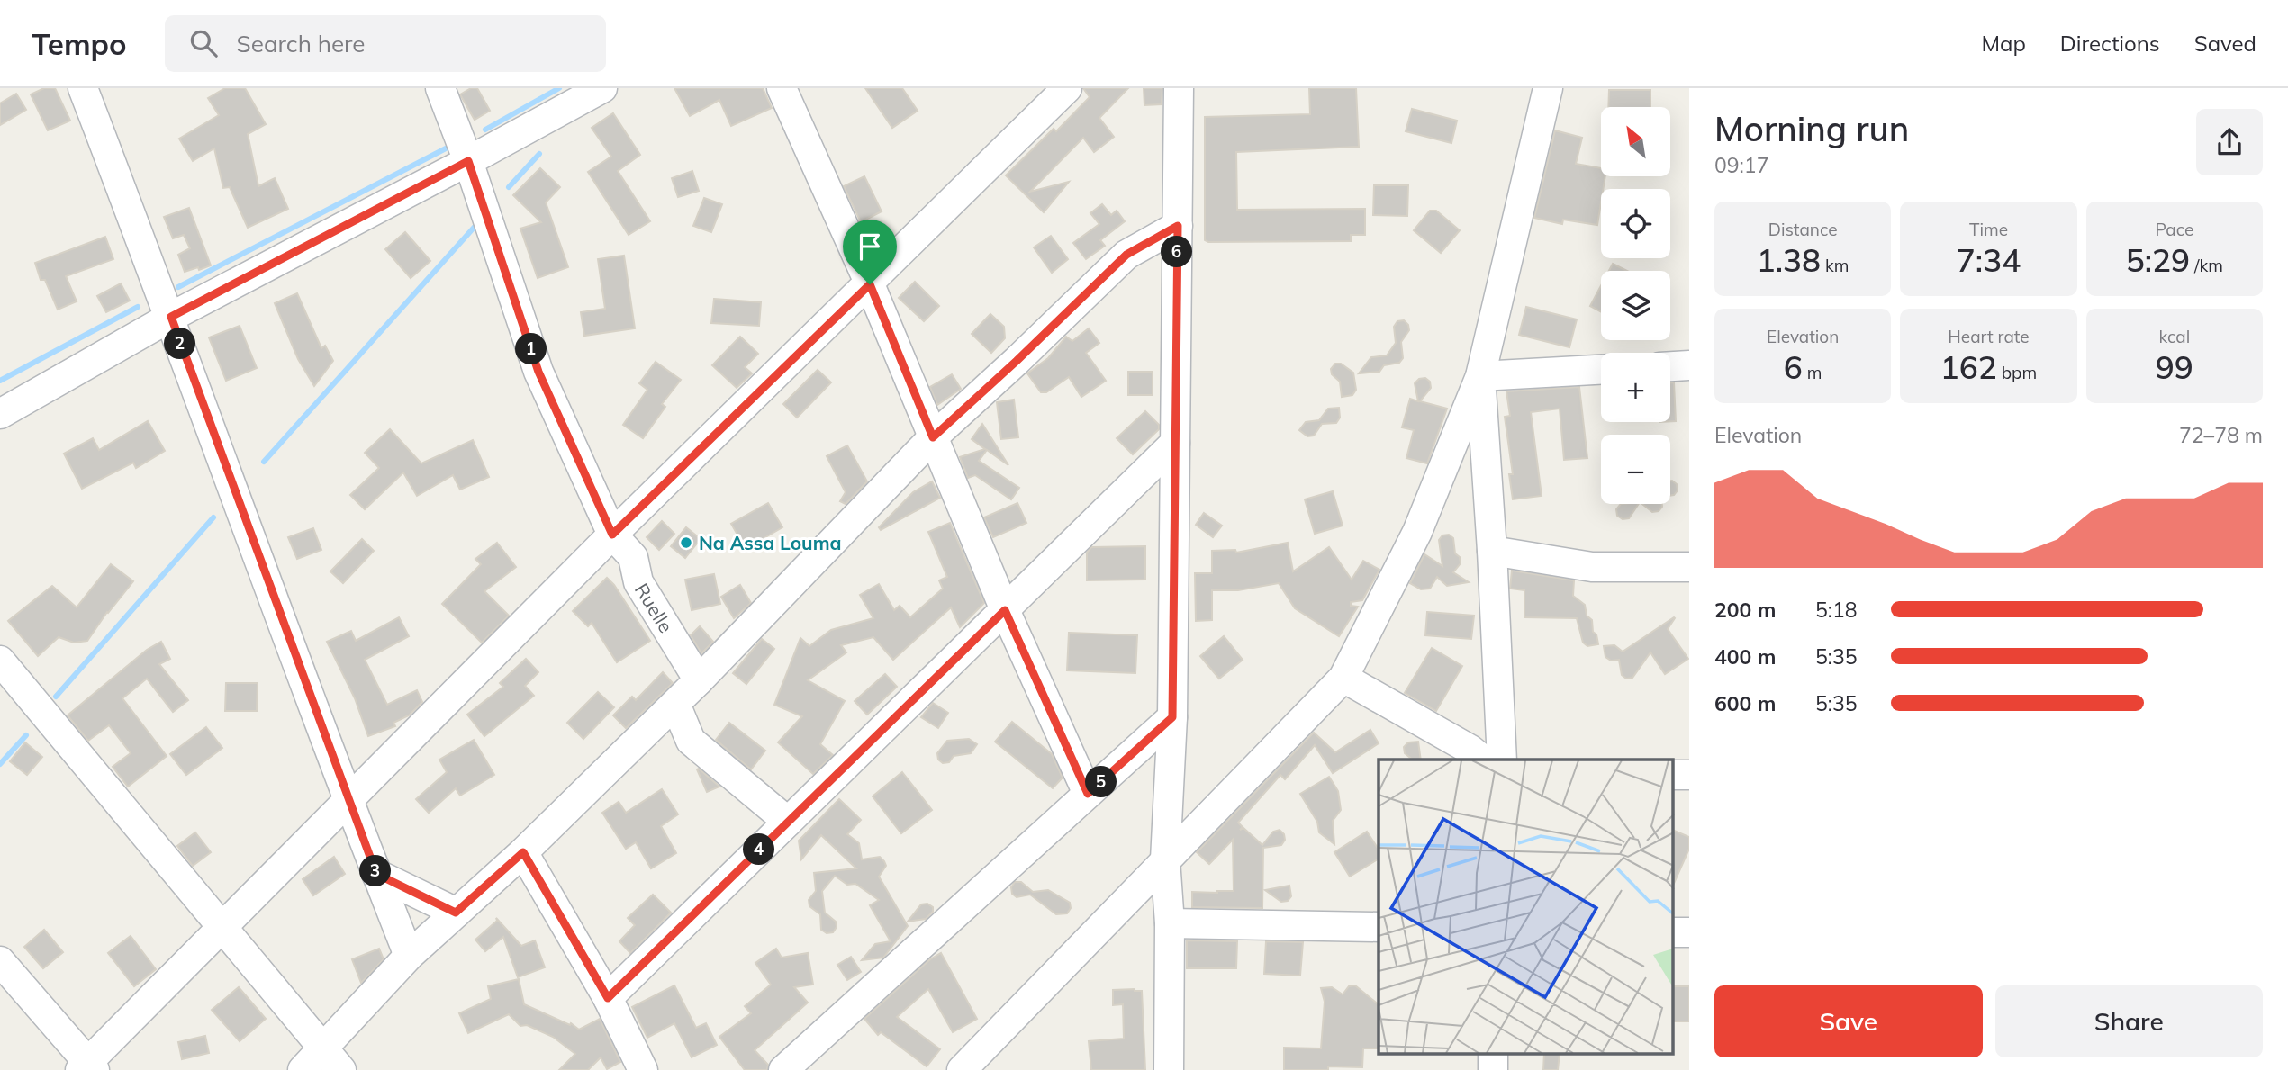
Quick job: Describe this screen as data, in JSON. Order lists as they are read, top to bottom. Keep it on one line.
{"streets":{"street":["Ruelle"]},"places":["Na Assa Louma"],"north":"top left","page":{"header":"Tempo","search":"Search here","nav":["Map","Directions","Saved"],"heading":["Morning run","09:17"],"map_buttons":["+","−"],"stats":[["Distance","1.38 km"],["Time","7:34"],["Pace","5:29 /km"],["Elevation","6 m"],["Heart rate","162 bpm"],["kcal","99"]],"pins":["6","2","1","5","4","3"],"chart":["Elevation","72–78 m"],"list":[{"name":"200 m","note":"5:18"},{"name":"400 m","note":"5:35"},{"name":"600 m","note":"5:35"}],"buttons":["Save","Share"]}}
